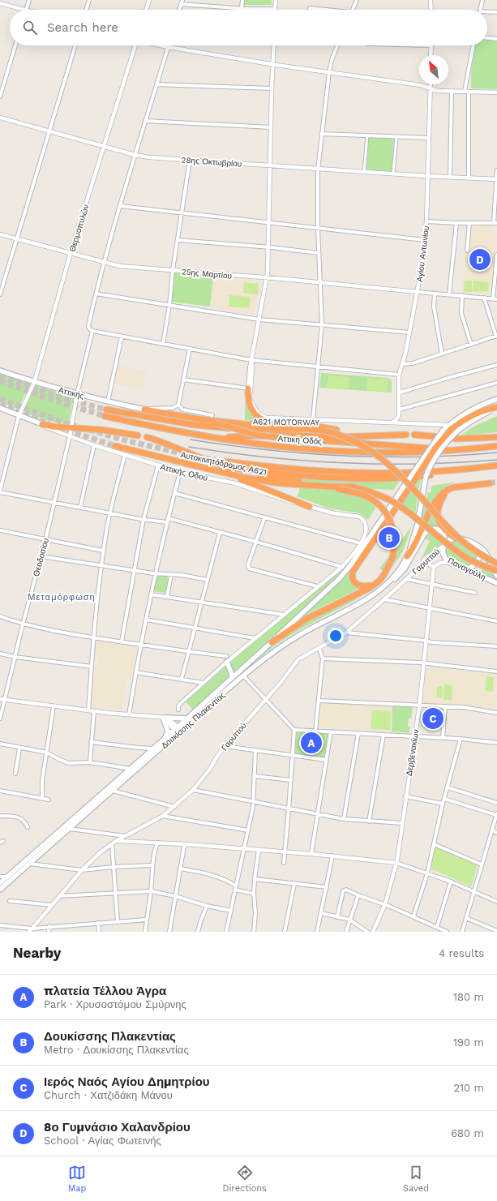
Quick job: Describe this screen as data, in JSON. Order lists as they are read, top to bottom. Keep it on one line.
{"streets":{"highway":["A621 MOTORWAY","Αττική Οδός","Αυτοκινητόδρομος Α621"],"main road":["Αττικής","Αττικής Οδού","Παναγούλη","Δουκίσσης Πλακεντίας"],"street":["28ης Οκτωβρίου","Θερμοπυλών","Αγίου Αντωνίου","25ης Μαρτίου","Θεοδοσίου","Γαρυττού","Δερβενακίων"]},"crossings":[["28ης Οκτωβρίου","Θερμοπυλών"],["28ης Οκτωβρίου","Αγίου Αντωνίου"],["Θερμοπυλών","25ης Μαρτίου"],["Θερμοπυλών","Αττικής"],["Θερμοπυλών","Αττικής Οδού"],["Αγίου Αντωνίου","25ης Μαρτίου"],["Αττικής","Θεοδοσίου"],["A621 MOTORWAY","Αττική Οδός"],["Αττικής Οδού","Θεοδοσίου"],["Γαρυττού","Παναγούλη"],["Παναγούλη","Δουκίσσης Πλακεντίας"]],"districts":["Μεταμόρφωση"],"north":"top left","page":{"search":"Search here","pins":["D","B","C","A"],"heading":["Nearby","4 results"],"list":[{"mark":"A","name":"πλατεία Τέλλου Άγρα","note":"Park · Χρυσοστόμου Σμύρνης","value":"180 m"},{"mark":"B","name":"Δουκίσσης Πλακεντίας","note":"Metro · Δουκίσσης Πλακεντίας","value":"190 m"},{"mark":"C","name":"Ιερός Ναός Αγίου Δημητρίου","note":"Church · Χατζιδάκη Μάνου","value":"210 m"},{"mark":"D","name":"8ο Γυμνάσιο Χαλανδρίου","note":"School · Αγίας Φωτεινής","value":"680 m"}],"nav":["Map","Directions","Saved"]}}
